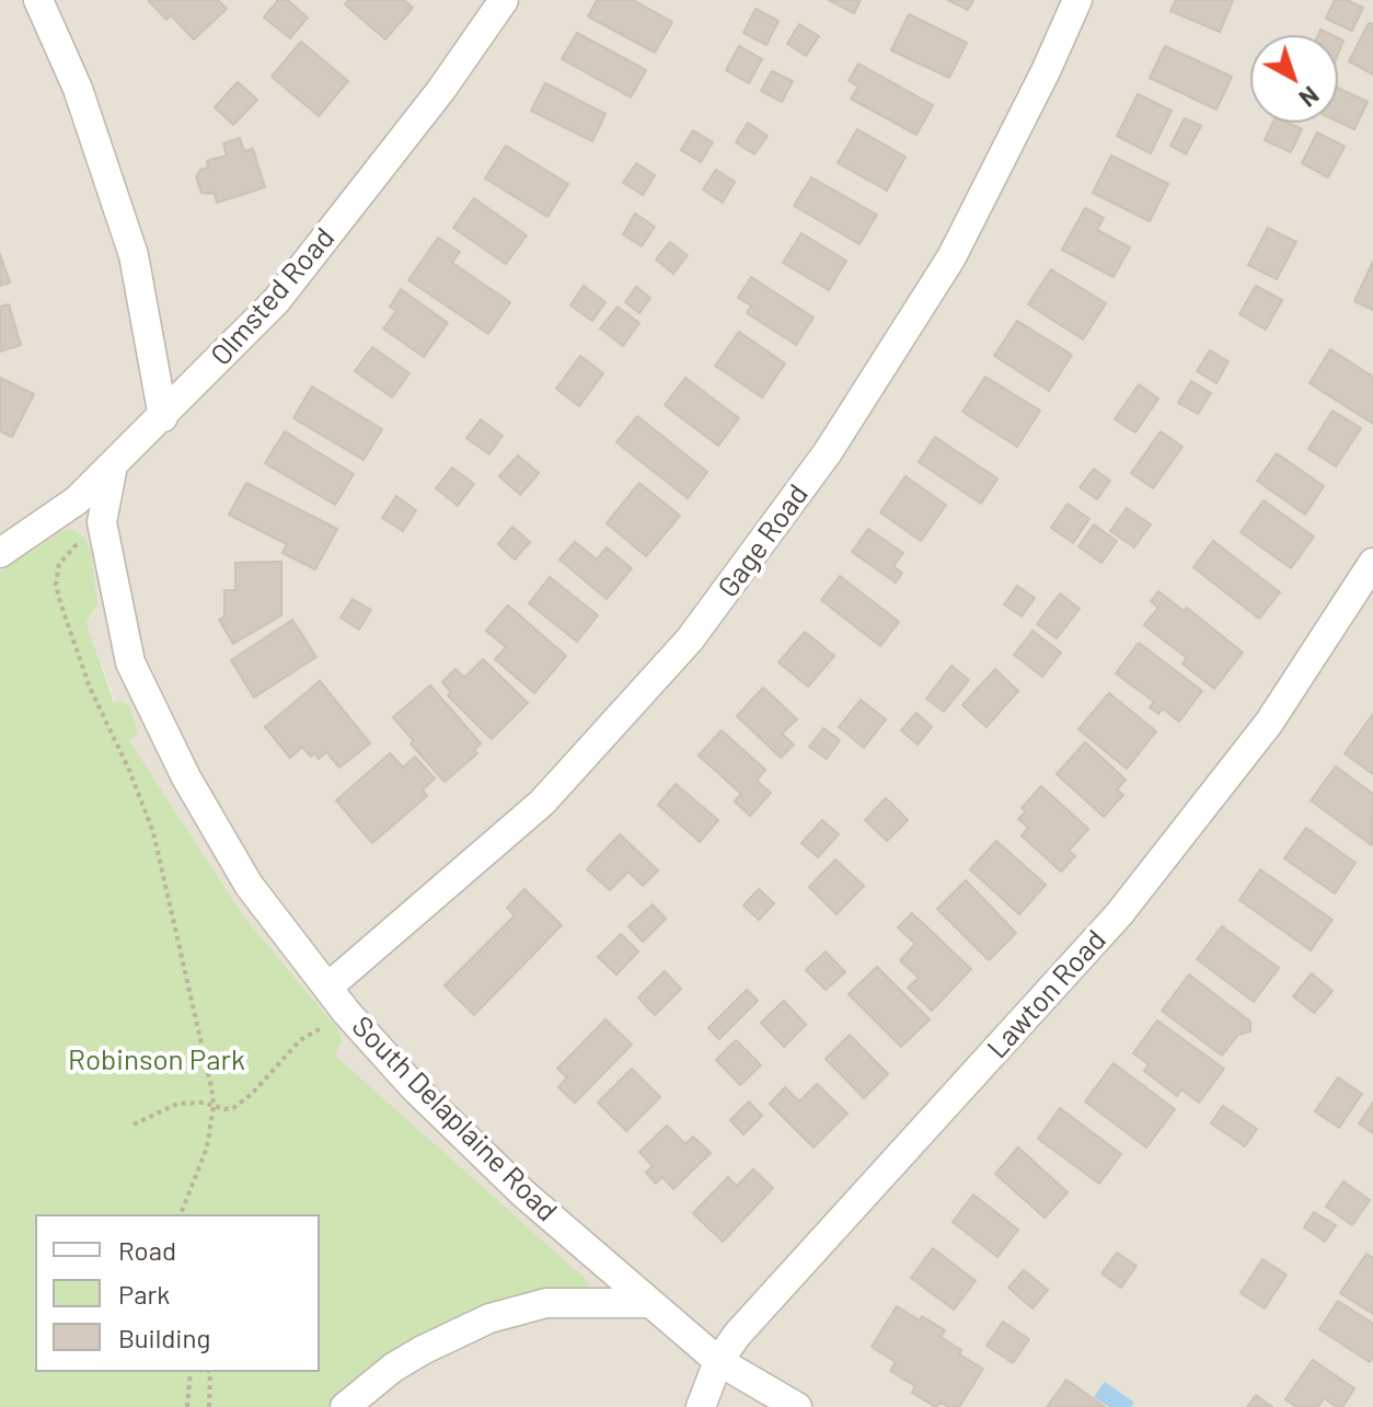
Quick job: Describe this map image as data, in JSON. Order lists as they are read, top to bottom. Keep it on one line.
{"streets":{"street":["Olmsted Road","Gage Road","Lawton Road","South Delaplaine Road"]},"crossings":[["Olmsted Road","South Delaplaine Road"],["Gage Road","South Delaplaine Road"],["Lawton Road","South Delaplaine Road"]],"parks":["Robinson Park"],"legend":["Road","Park","Building"],"north":"bottom right"}
